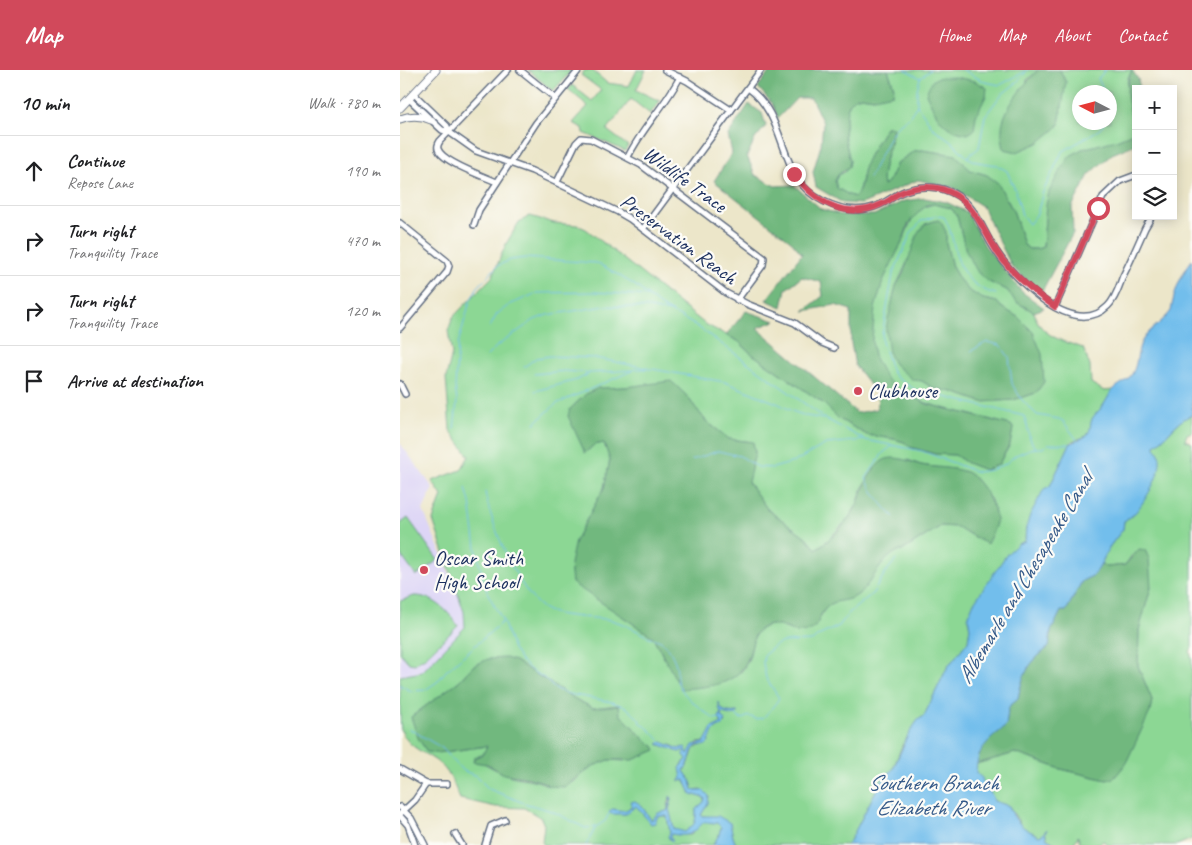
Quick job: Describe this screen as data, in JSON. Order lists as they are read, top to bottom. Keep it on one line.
{"streets":{"street":["Wildlife Trace","Preservation Reach"]},"crossings":[["Wildlife Trace","Preservation Reach"]],"water":["Albemarle and Chesapeake Canal","Southern Branch Elizabeth River"],"places":["Clubhouse","Oscar Smith High School"],"north":"left","page":{"header":"Map","nav":["Home","Map","About","Contact"],"heading":["10 min","Walk · 780 m"],"map_buttons":["+","−"],"list":[["Continue","Repose Lane","190 m"],["Turn right","Tranquility Trace","470 m"],["Turn right","Tranquility Trace","120 m"],"Arrive at destination"]}}
